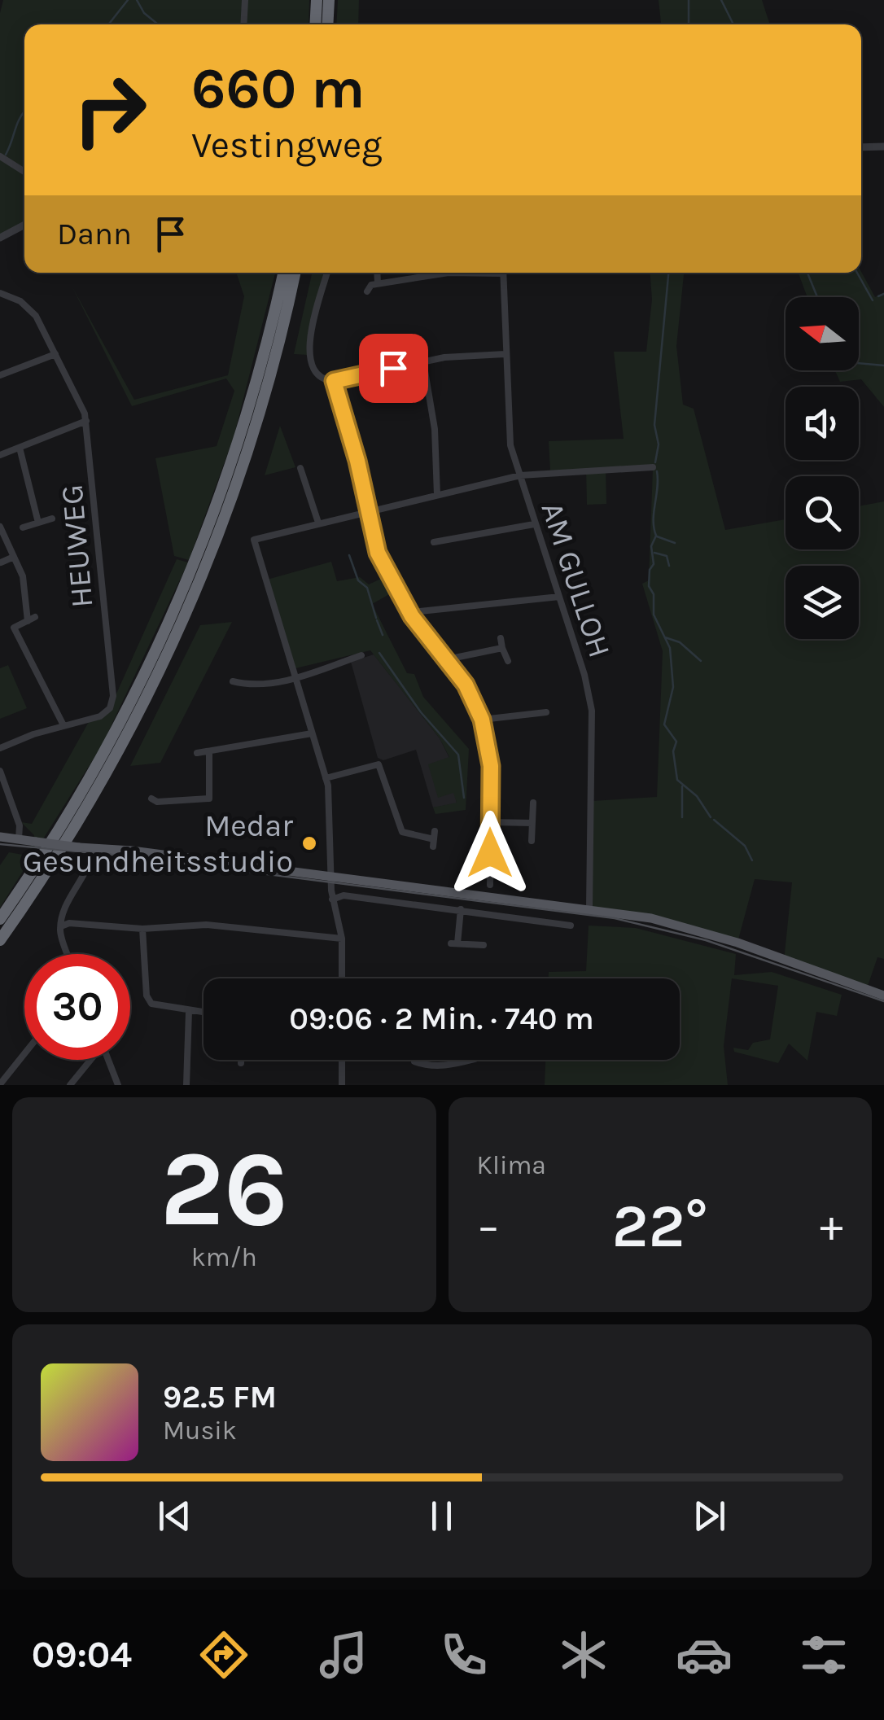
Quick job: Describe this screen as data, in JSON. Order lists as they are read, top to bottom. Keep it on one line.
{"streets":{"street":["HEUWEG","AM GULLOH"]},"places":["Medar Gesundheitsstudio"],"north":"left","page":{"turn":["660 m","Vestingweg"],"then":"Dann","limit":"30","trip":"09:06 · 2 Min. · 740 m","tile":[["26","km/h"],"Klima"],"heat":["−","22°","+"],"song":["92.5 FM","Musik"],"tabs":"09:04"}}
